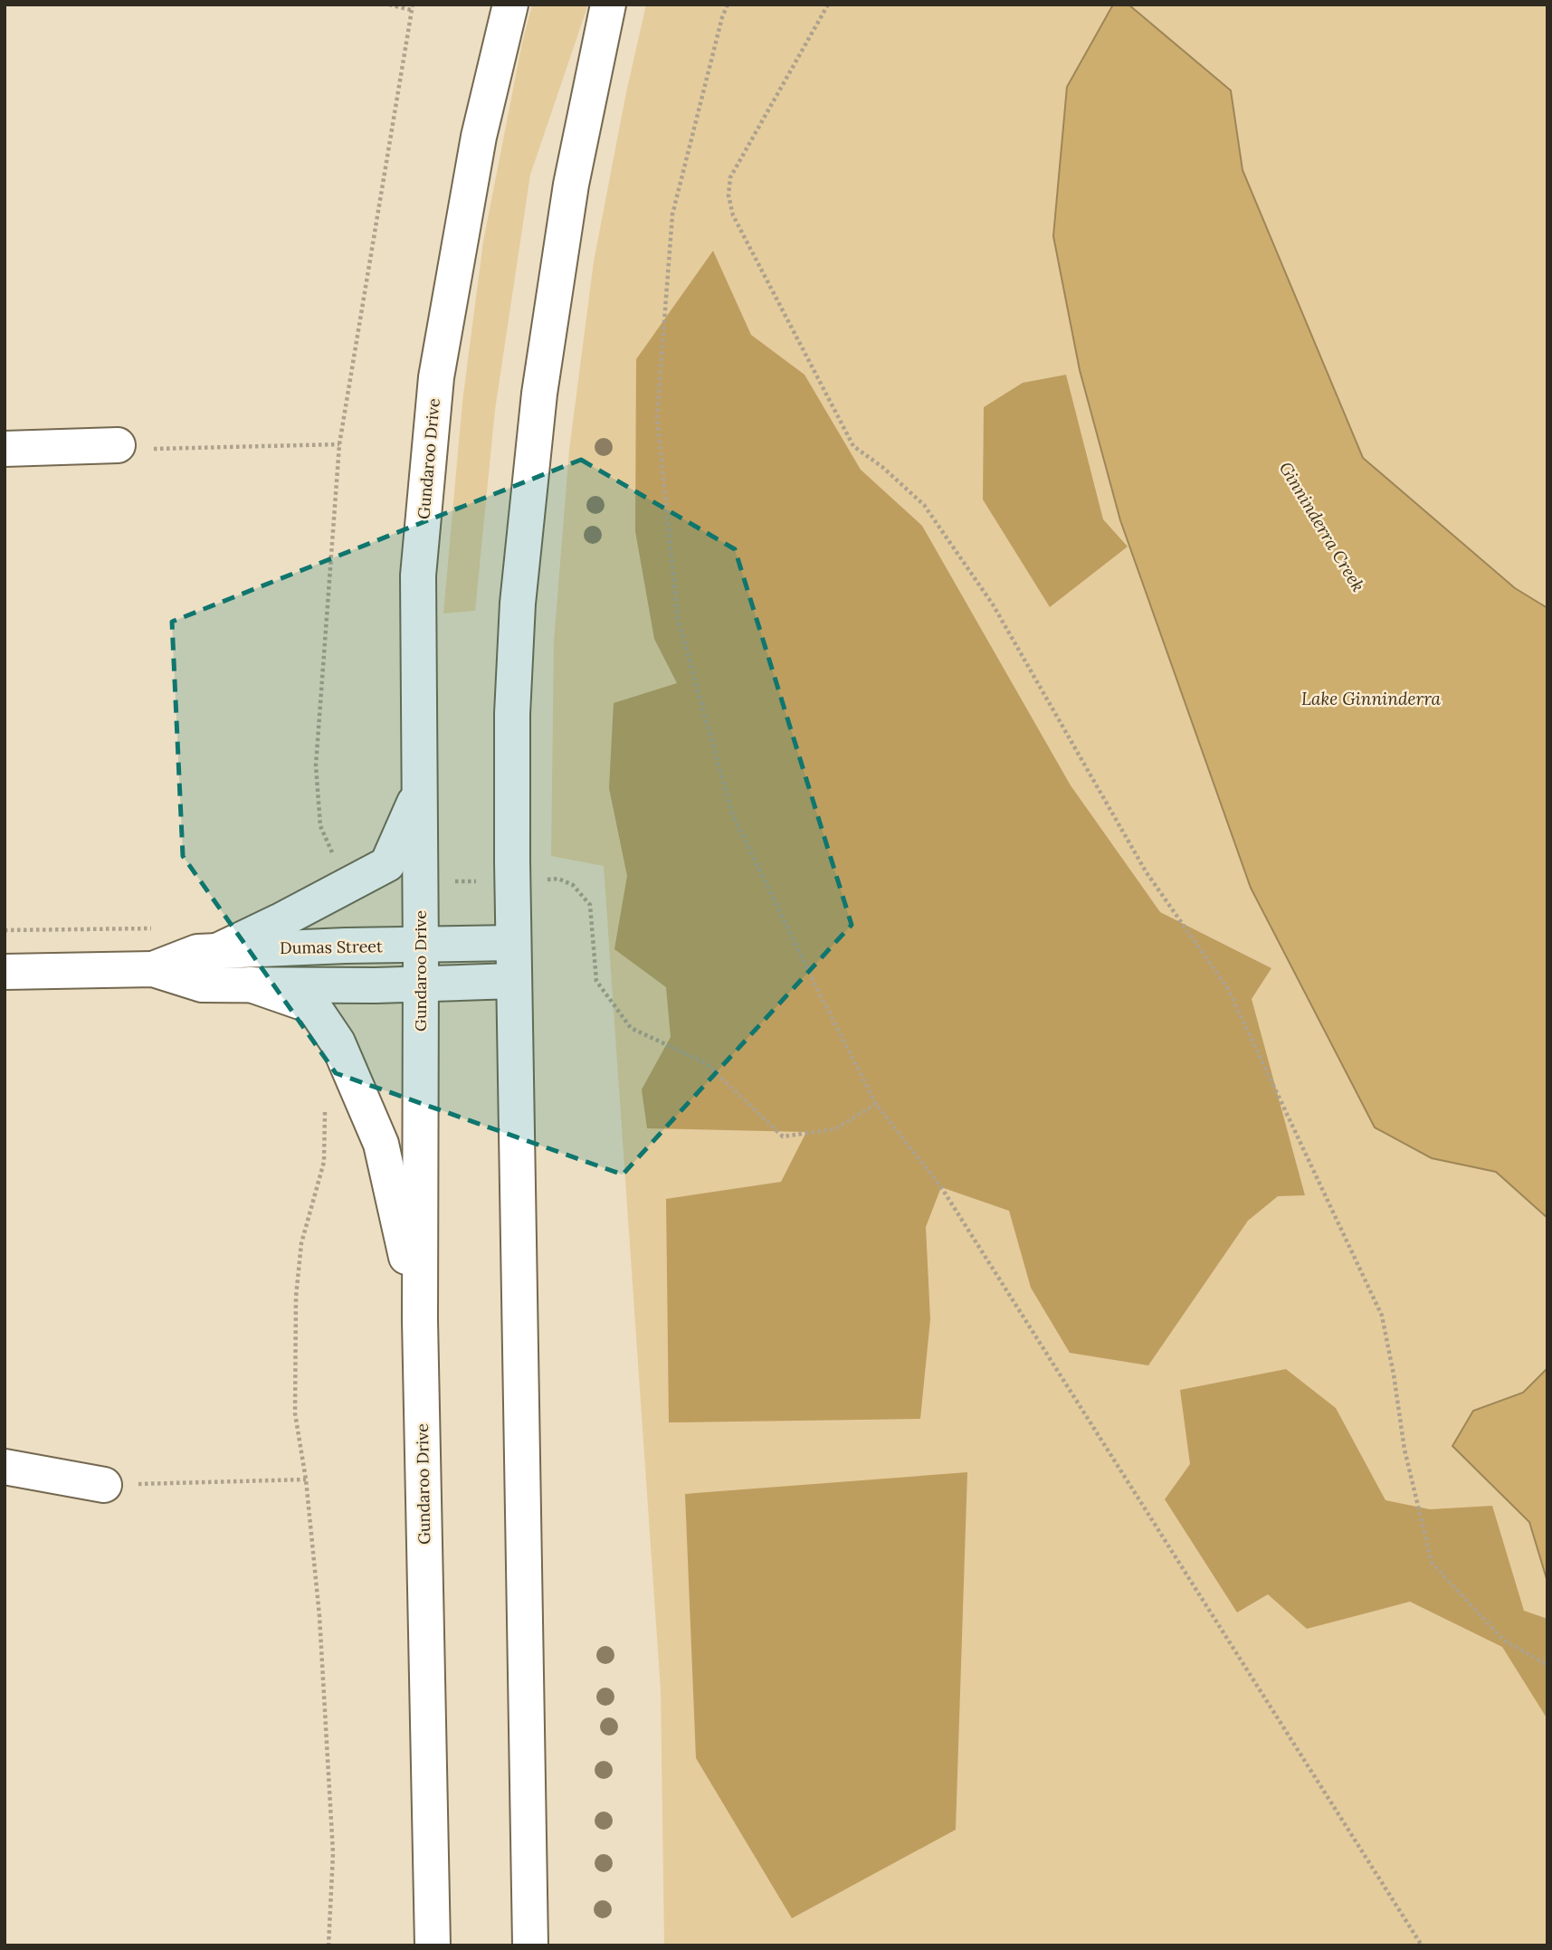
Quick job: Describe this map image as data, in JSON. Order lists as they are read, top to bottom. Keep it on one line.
{"streets":{"main road":["Gundaroo Drive","Dumas Street"]},"crossings":[["Gundaroo Drive","Dumas Street"]],"water":["Ginninderra Creek","Lake Ginninderra"]}
